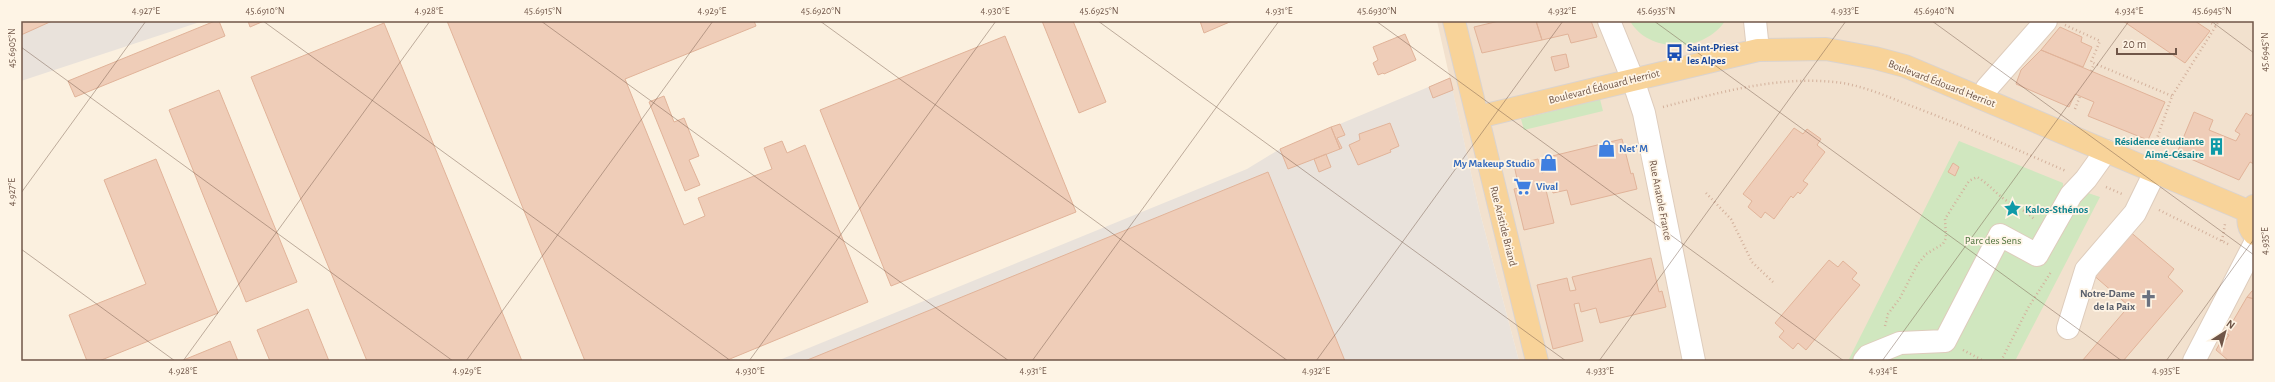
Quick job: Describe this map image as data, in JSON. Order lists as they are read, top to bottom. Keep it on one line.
{"streets":{"main road":["Boulevard Édouard Herriot","Rue Aristide Briand"],"street":["Rue Anatole France"]},"crossings":[["Boulevard Édouard Herriot","Rue Anatole France"],["Boulevard Édouard Herriot","Rue Aristide Briand"]],"parks":["Parc des Sens"],"places":{"bus stop":["Saint-Priest les Alpes"],"building":["Résidence étudiante Aimé-Césaire"],"shop":["Net' M","My Makeup Studio"],"supermarket":["Vival"],"place":["Kalos-Sthénos"],"church":["Notre-Dame de la Paix"]},"scale_bar":"20 m","north":"top right","coordinates":["4.927°E","45.6910°N","4.928°E","45.6915°N","4.929°E","45.6920°N","4.930°E","45.6925°N","4.931°E","45.6930°N","4.932°E","45.6935°N","4.933°E","45.6940°N","4.934°E","45.6945°N","45.6905°N","4.935°E"]}
